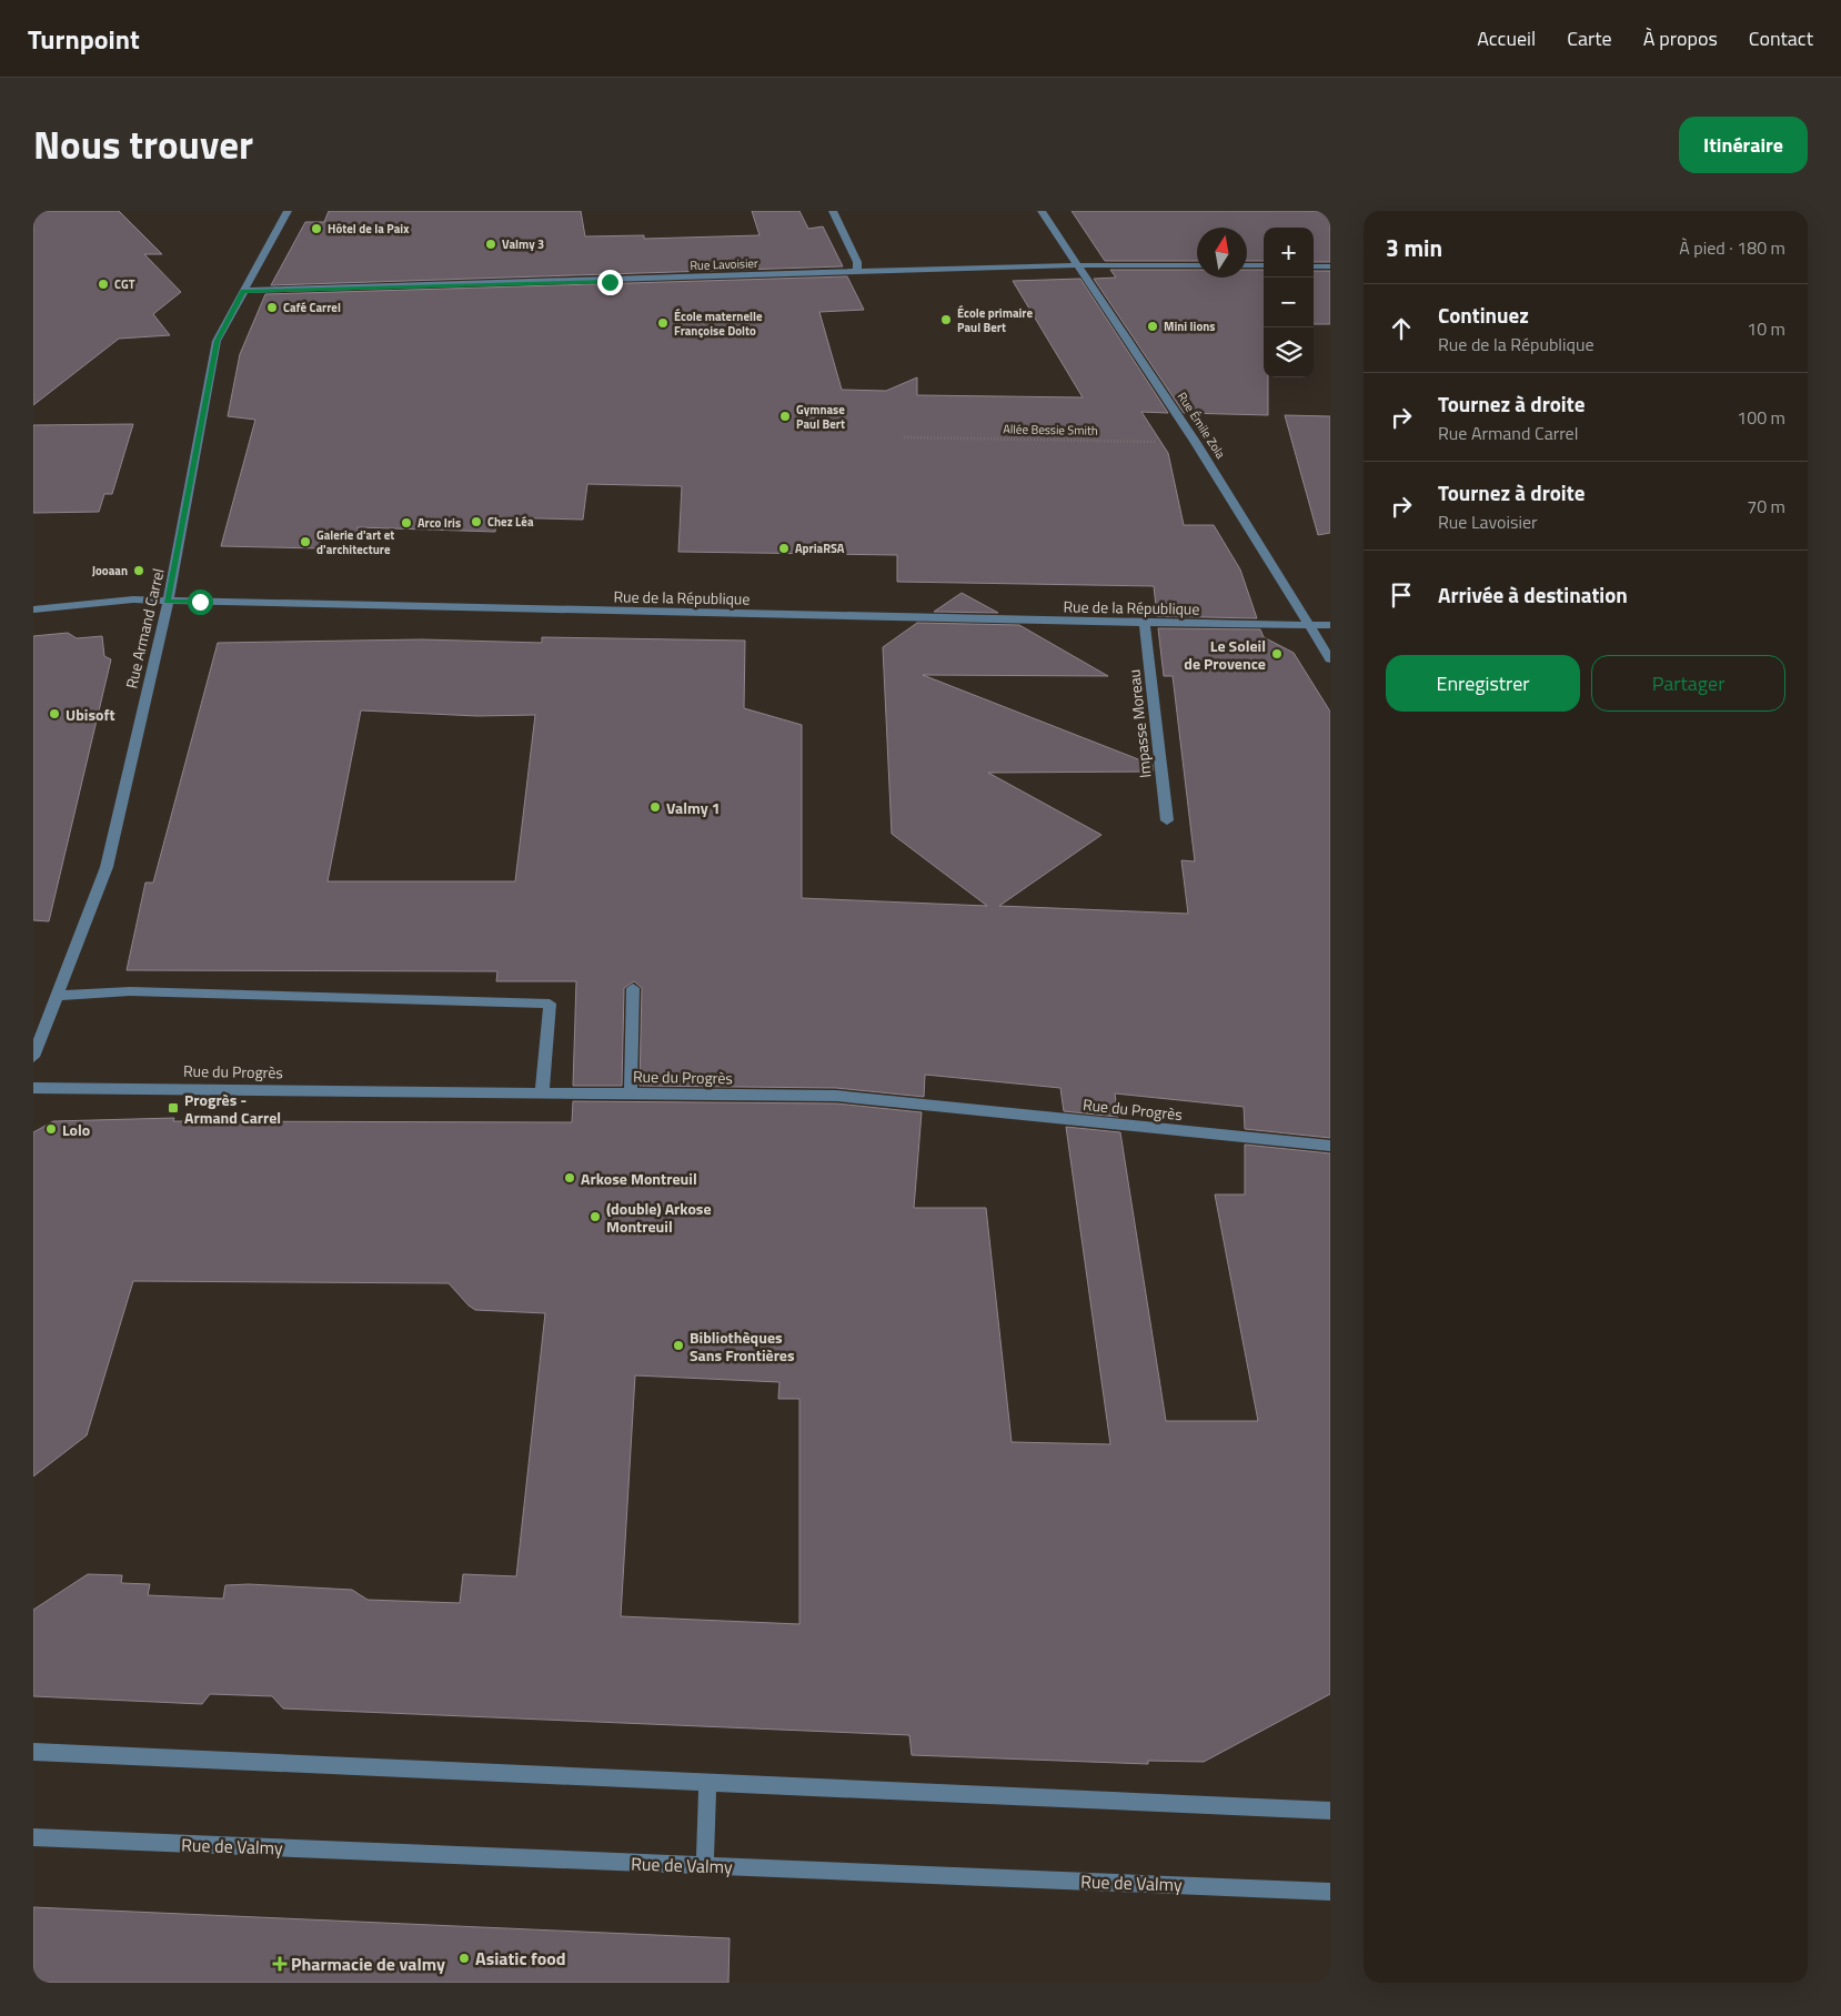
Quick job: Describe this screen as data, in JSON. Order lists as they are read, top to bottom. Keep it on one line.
{"streets":{"street":["Rue Lavoisier","Rue Émile Zola","Rue de la République","Rue Armand Carrel","Impasse Moreau","Rue du Progrès","Rue de Valmy"],"path":["Allée Bessie Smith"]},"crossings":[["Rue Lavoisier","Rue Émile Zola"],["Rue Lavoisier","Rue Armand Carrel"],["Rue Émile Zola","Allée Bessie Smith"],["Rue Émile Zola","Rue de la République"],["Rue de la République","Rue Armand Carrel"],["Rue de la République","Impasse Moreau"]],"places":{"other":["Hôtel de la Paix","Valmy 3","CGT","Café Carrel","École primaire Paul Bert","École maternelle Françoise Dolto","Mini lions","Gymnase Paul Bert","Chez Léa","Arco Iris","Galerie d'art et d'architecture","ApriaRSA","Jooaan","Le Soleil de Provence","Ubisoft","Valmy 1","Lolo","Arkose Montreuil","(double) Arkose Montreuil","Bibliothèques Sans Frontières","Asiatic food"],"transit":["Progrès - Armand Carrel"],"health":["Pharmacie de valmy"]},"north":"top","page":{"header":"Turnpoint","nav":["Accueil","Carte","À propos","Contact"],"title":"Nous trouver","buttons":["Itinéraire",["Enregistrer","Partager"]],"heading":["3 min","À pied · 180 m"],"map_buttons":["+","−"],"list":[["Continuez","Rue de la République","10 m"],["Tournez à droite","Rue Armand Carrel","100 m"],["Tournez à droite","Rue Lavoisier","70 m"],"Arrivée à destination"]}}
